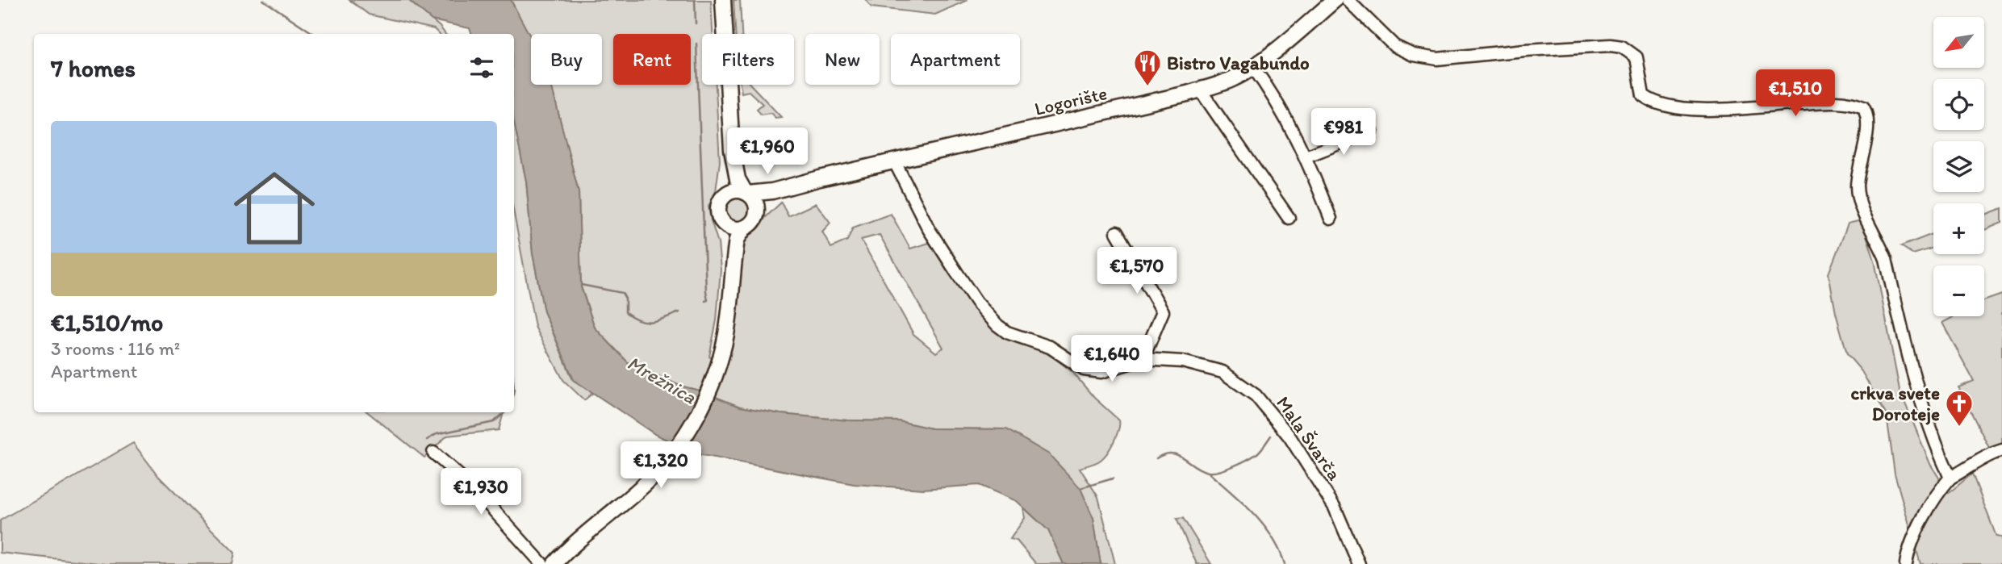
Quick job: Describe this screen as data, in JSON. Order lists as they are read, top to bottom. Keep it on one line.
{"streets":{"main road":["Logorište"],"street":["Mala Švarča"]},"crossings":[["Logorište","Mala Švarča"]],"water":["Mrežnica"],"places":{"restaurant":["Bistro Vagabundo"],"church":["crkva svete Doroteje"]},"north":"bottom left","page":{"map_buttons":["+","−"],"chip":["Buy","Rent","Filters","New","Apartment"],"heading":"7 homes","price":["€1,510","€981","€1,960","€1,570","€1,640","€1,320","€1,930"],"list":[{"name":"€1,510/mo","note":"3 rooms · 116 m² · Apartment"}]}}
